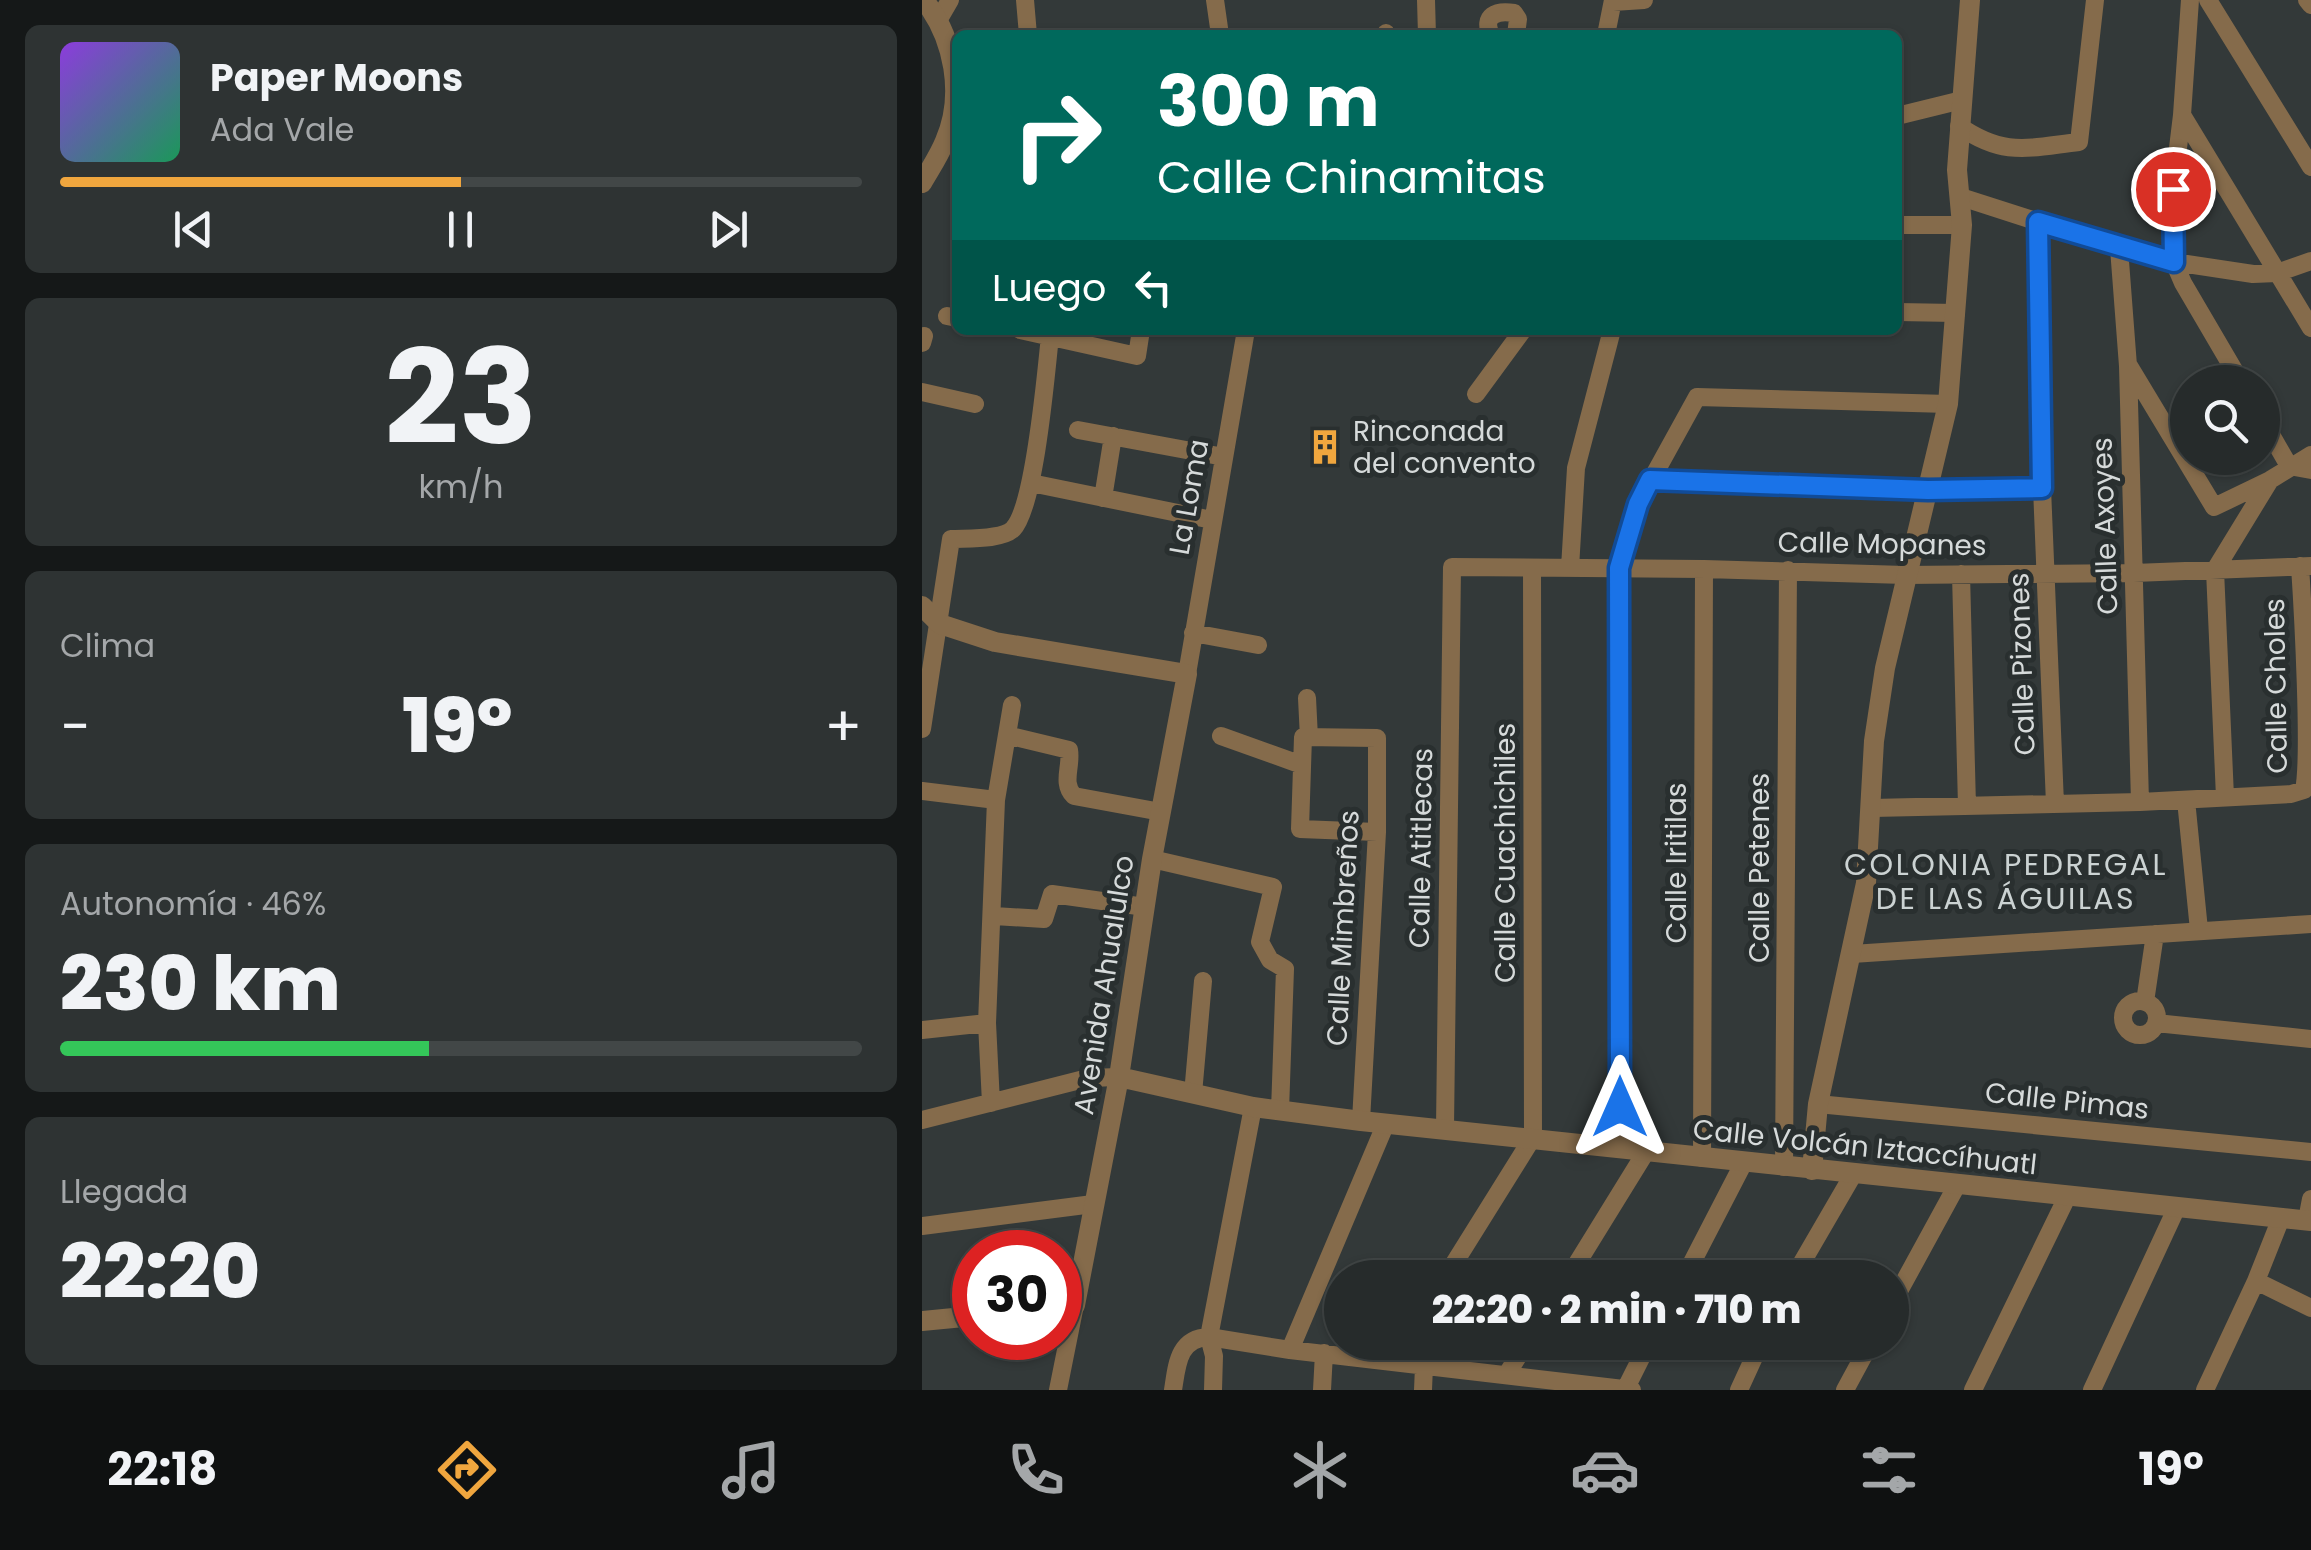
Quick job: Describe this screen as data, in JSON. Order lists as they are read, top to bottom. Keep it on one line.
{"streets":{"street":["La Loma","Calle Axoyes","Calle Mopanes","Calle Pizones","Calle Choles","Calle Atitlecas","Calle Cuachichiles","Calle Iritilas","Calle Petenes","Calle Mimbreños","Avenida Ahualulco","Calle Pimas","Calle Volcán Iztaccíhuatl"]},"crossings":[["La Loma","Avenida Ahualulco"],["Calle Axoyes","Calle Mopanes"],["Calle Mopanes","Calle Pizones"],["Calle Mopanes","Calle Choles"],["Calle Mopanes","Calle Atitlecas"],["Calle Mopanes","Calle Cuachichiles"],["Calle Mopanes","Calle Iritilas"],["Calle Mopanes","Calle Petenes"],["Calle Atitlecas","Calle Volcán Iztaccíhuatl"],["Calle Cuachichiles","Calle Volcán Iztaccíhuatl"],["Calle Iritilas","Calle Volcán Iztaccíhuatl"],["Calle Petenes","Calle Volcán Iztaccíhuatl"],["Calle Mimbreños","Calle Volcán Iztaccíhuatl"],["Avenida Ahualulco","Calle Volcán Iztaccíhuatl"]],"districts":["COLONIA PEDREGAL DE LAS ÁGUILAS"],"places":{"building":["Rinconada del convento"]},"page":{"turn":["300 m","Calle Chinamitas"],"song":["Paper Moons","Ada Vale"],"then":"Luego","tile":[["23","km/h"],"Clima",["Autonomía · 46%","230 km"],["Llegada","22:20"]],"heat":["−","19°","+"],"limit":"30","trip":"22:20 · 2 min · 710 m","tabs":["22:18","19°"]}}
